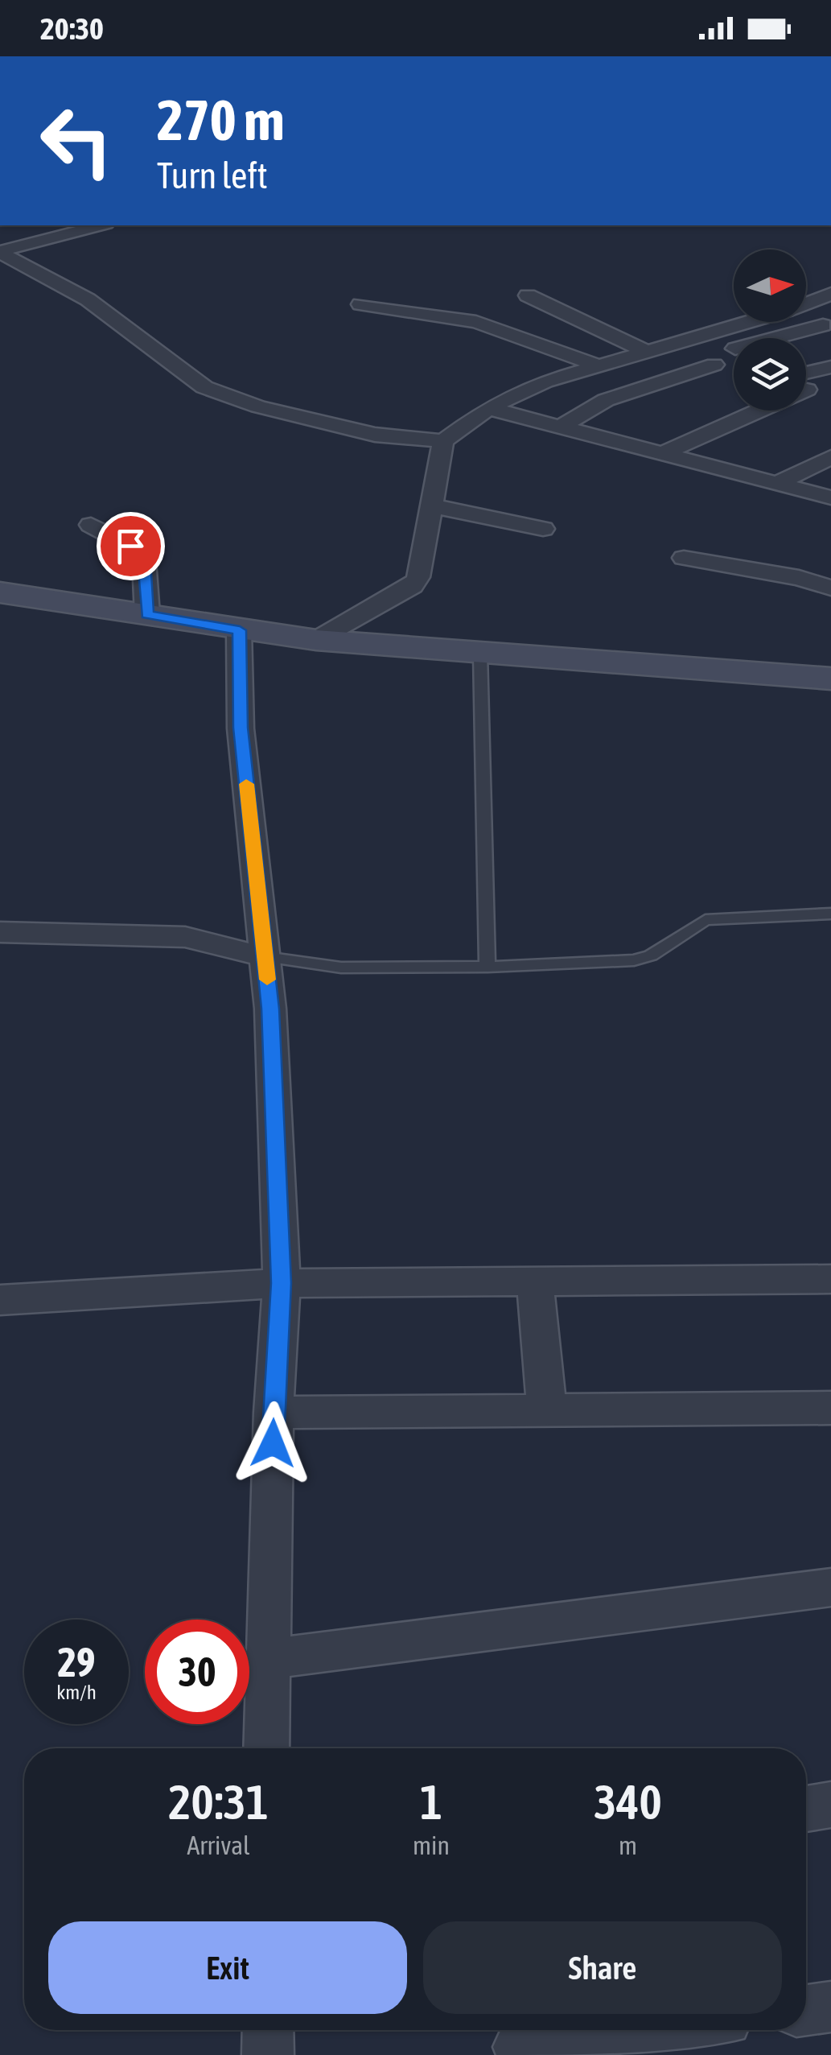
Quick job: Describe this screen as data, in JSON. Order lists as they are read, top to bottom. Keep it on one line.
{"north":"right","page":{"status":"20:30","turn":["270 m","Turn left"],"speed":"29 km/h","limit":"30","eta":["20:31","Arrival","1","min","340","m"],"buttons":["Exit","Share"]}}
